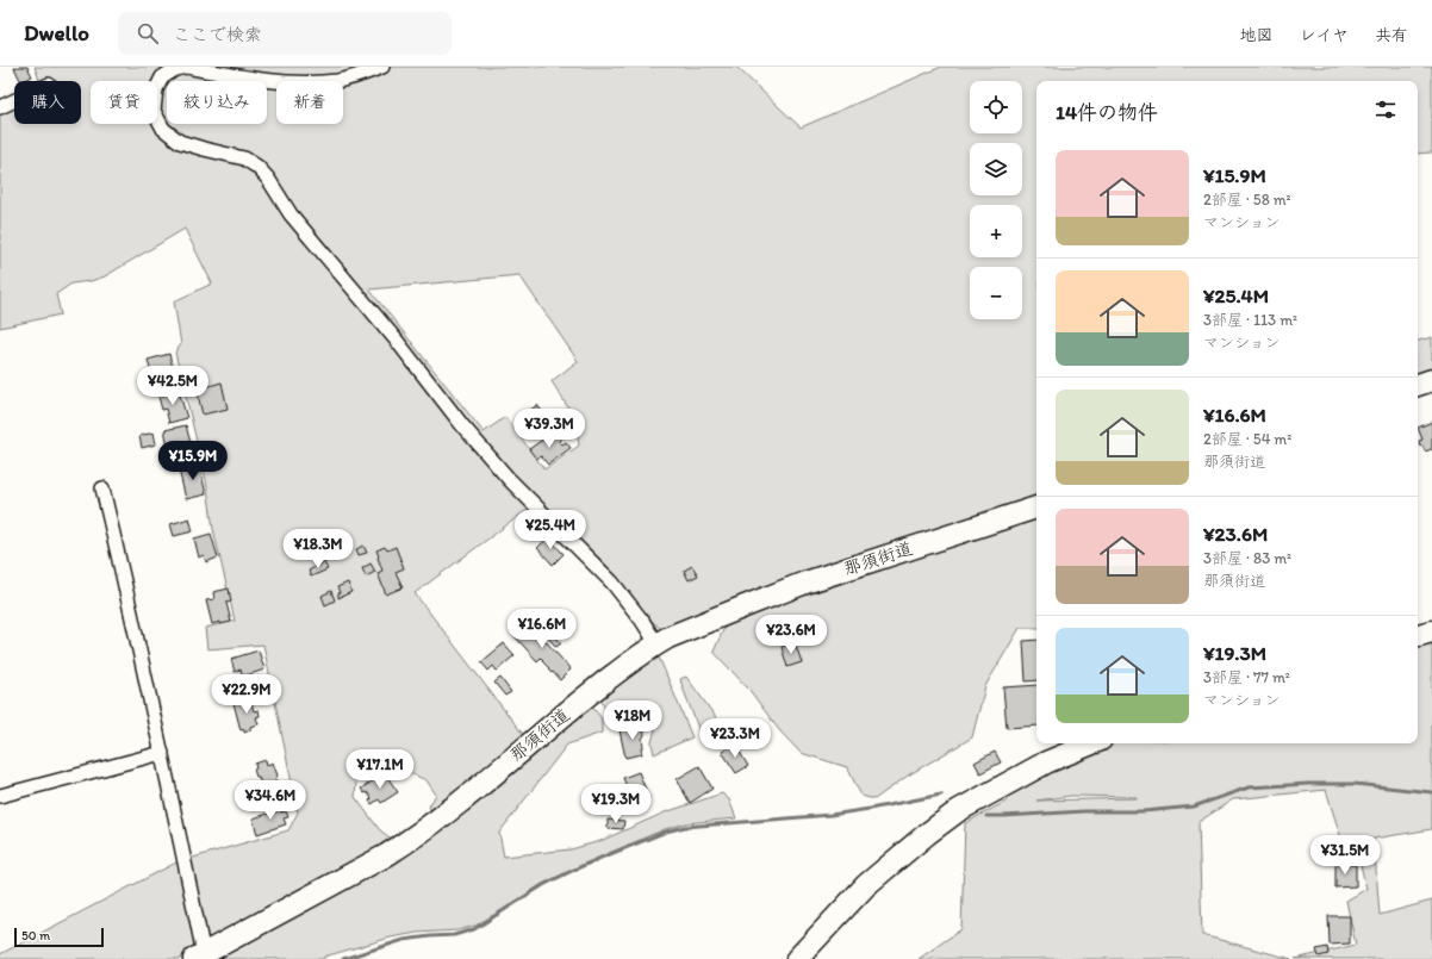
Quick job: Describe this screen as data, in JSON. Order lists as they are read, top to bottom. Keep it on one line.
{"streets":{"main road":["那須街道"]},"scale_bar":"50 m","page":{"header":"Dwello","search":"ここで検索","nav":["地図","レイヤ","共有"],"map_buttons":["+","−"],"chip":["購入","賃貸","絞り込み","新着"],"heading":"14件の物件","list":[{"name":"¥15.9M","note":"2部屋 · 58 m² · マンション"},{"name":"¥25.4M","note":"3部屋 · 113 m² · マンション"},{"name":"¥16.6M","note":"2部屋 · 54 m² · 那須街道"},{"name":"¥23.6M","note":"3部屋 · 83 m² · 那須街道"},{"name":"¥19.3M","note":"3部屋 · 77 m² · マンション"}],"price":["¥42.5M","¥39.3M","¥15.9M","¥25.4M","¥18.3M","¥16.6M","¥23.6M","¥22.9M","¥18M","¥23.3M","¥17.1M","¥34.6M","¥19.3M","¥31.5M"],"scale":"50 m"}}
